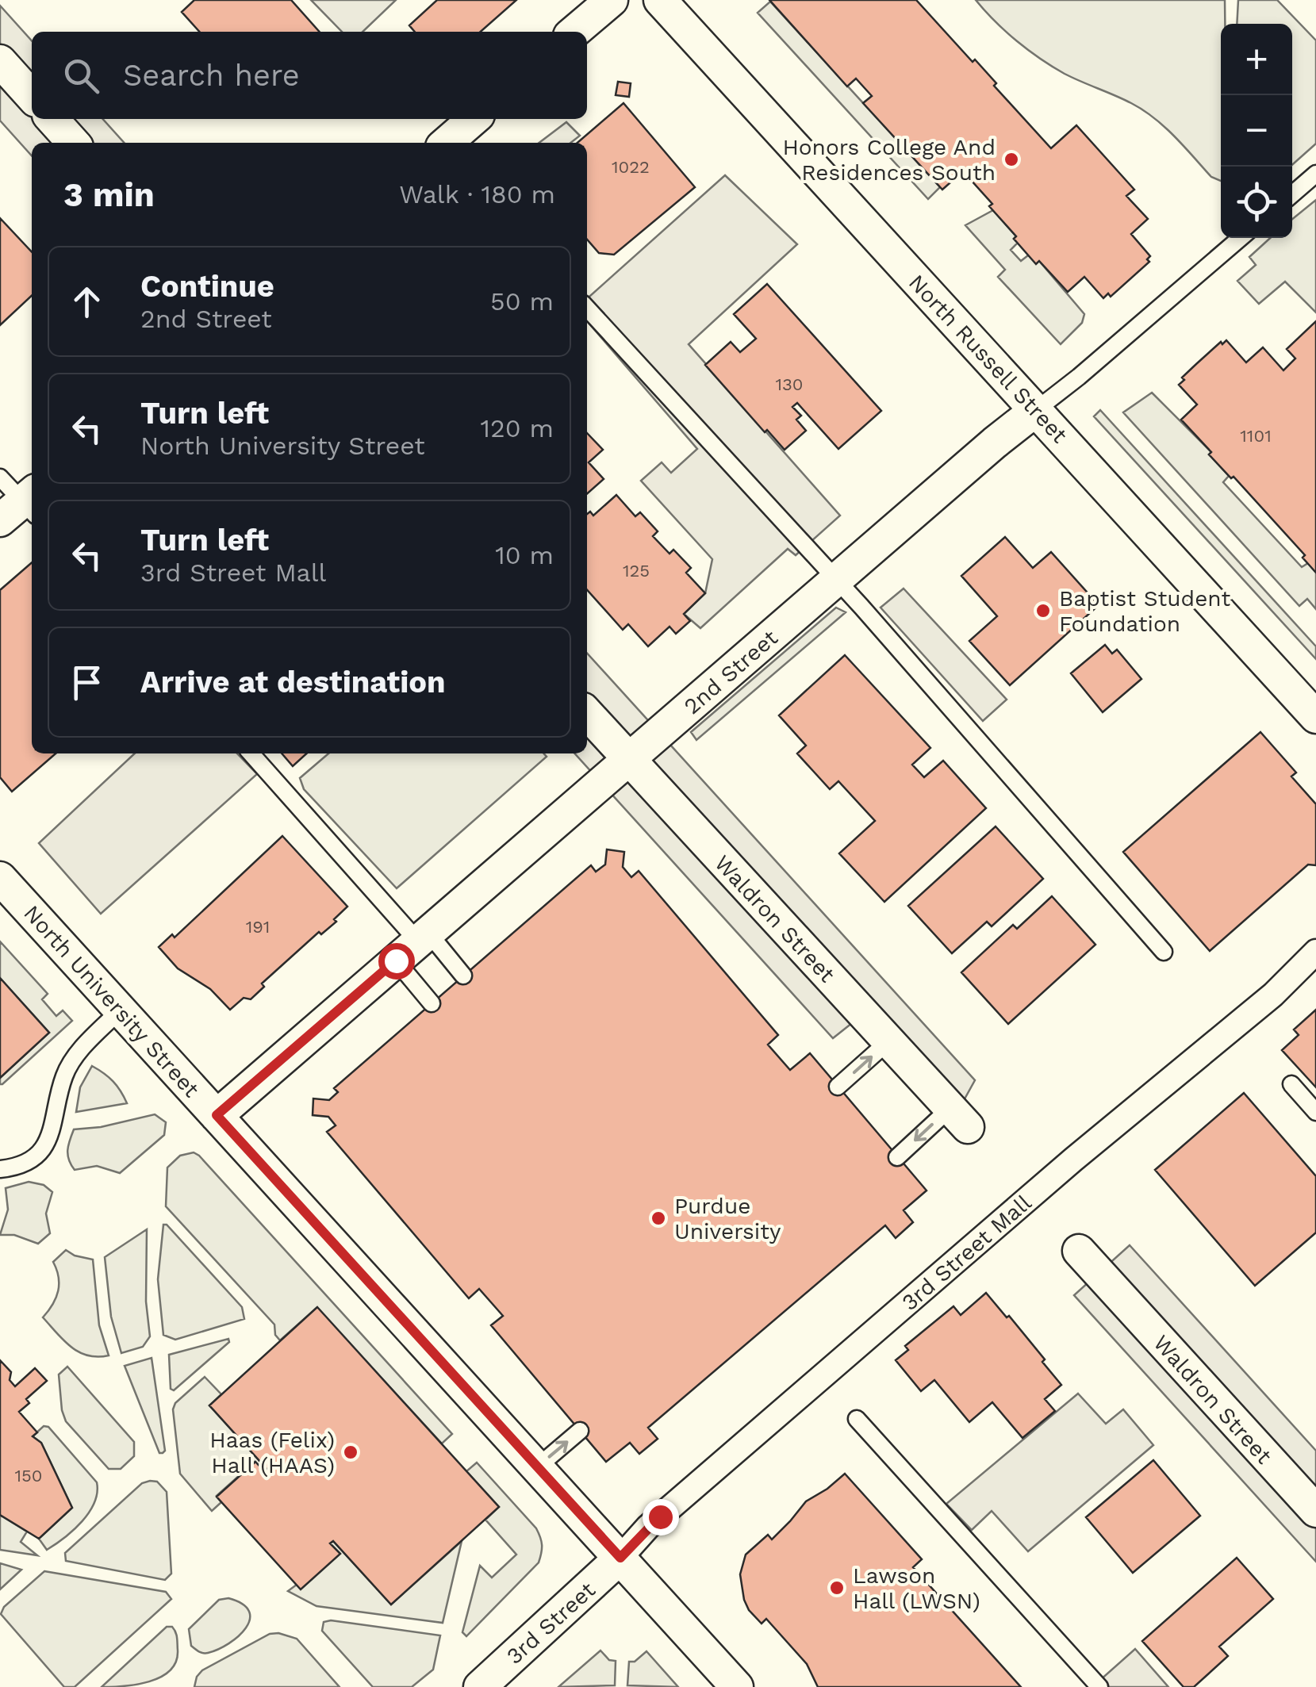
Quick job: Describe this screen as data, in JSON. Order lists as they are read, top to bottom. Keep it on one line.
{"streets":{"street":["North Russell Street","2nd Street","Waldron Street","North University Street","3rd Street Mall","3rd Street"]},"crossings":[["North Russell Street","2nd Street"],["2nd Street","Waldron Street"],["2nd Street","North University Street"],["North University Street","3rd Street Mall"],["North University Street","3rd Street"],["3rd Street Mall","3rd Street"]],"places":["Honors College And Residences South","Baptist Student Foundation","Purdue University","Haas (Felix) Hall (HAAS)","Lawson Hall (LWSN)"],"house_numbers":["1022","130","1101","125","191","150"],"page":{"map_buttons":["+","−"],"search":"Search here","heading":["3 min","Walk · 180 m"],"list":[["Continue","2nd Street","50 m"],["Turn left","North University Street","120 m"],["Turn left","3rd Street Mall","10 m"],"Arrive at destination"]}}
